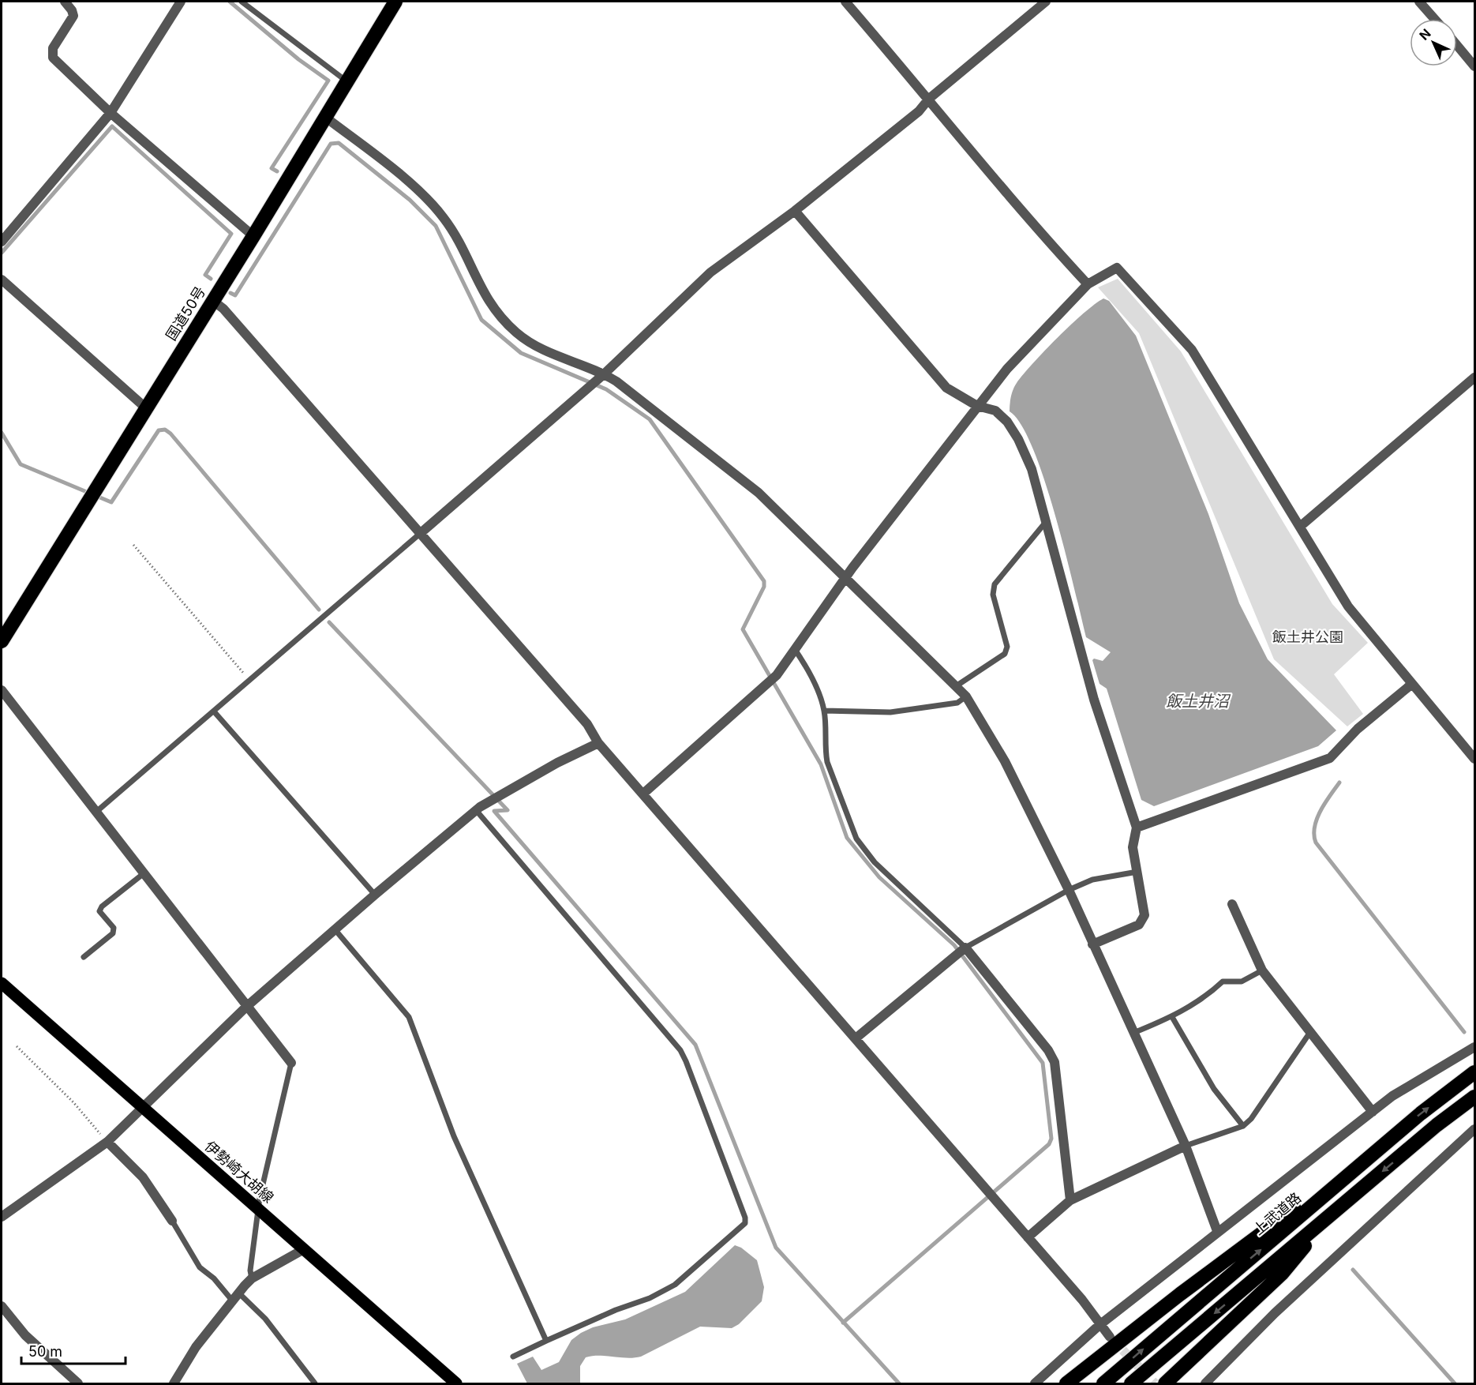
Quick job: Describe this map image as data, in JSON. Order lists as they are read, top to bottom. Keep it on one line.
{"streets":{"highway":["国道50号","上武道路"],"main road":["伊勢崎大胡線"]},"water":["飯土井沼"],"parks":["飯土井公園"],"scale_bar":"50 m","north":"top left"}
